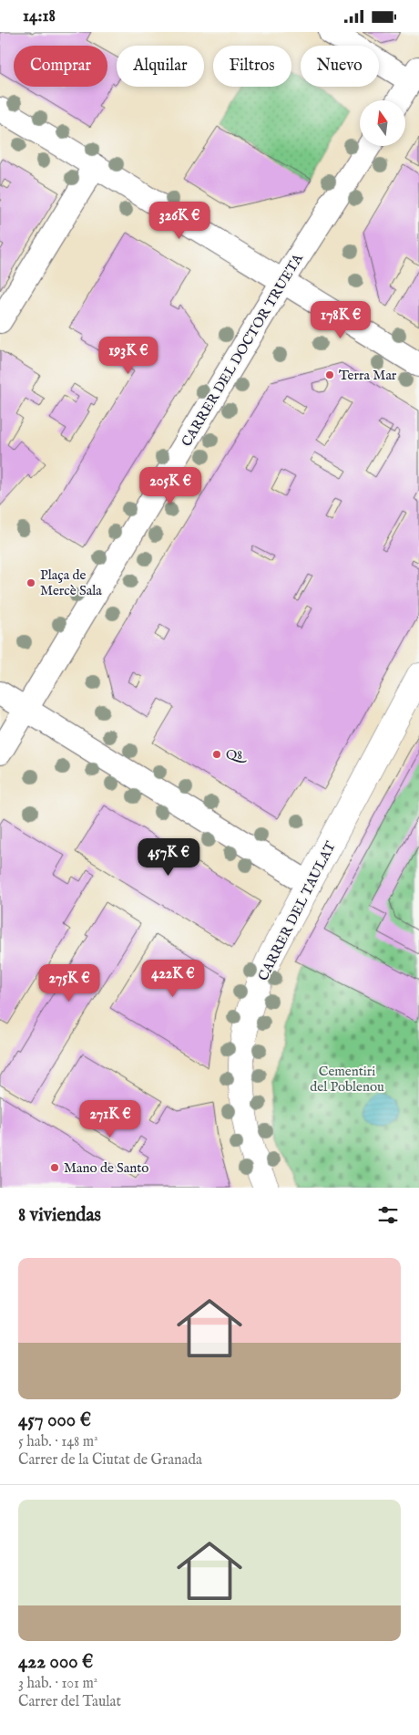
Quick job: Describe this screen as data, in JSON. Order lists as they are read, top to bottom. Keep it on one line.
{"streets":{"street":["CARRER DEL DOCTOR TRUETA","CARRER DEL TAULAT"]},"parks":["Cementiri del Poblenou"],"places":["Terra Mar","Plaça de Mercè Sala","Q8","Mano de Santo"],"north":"top","page":{"status":"14:18","chip":["Comprar","Alquilar","Filtros","Nuevo"],"price":["326K €","178K €","193K €","205K €","457K €","422K €","275K €","271K €"],"heading":"8 viviendas","list":[{"name":"457 000 €","note":"5 hab. · 148 m² · Carrer de la Ciutat de Granada"},{"name":"422 000 €","note":"3 hab. · 101 m² · Carrer del Taulat"}]}}
